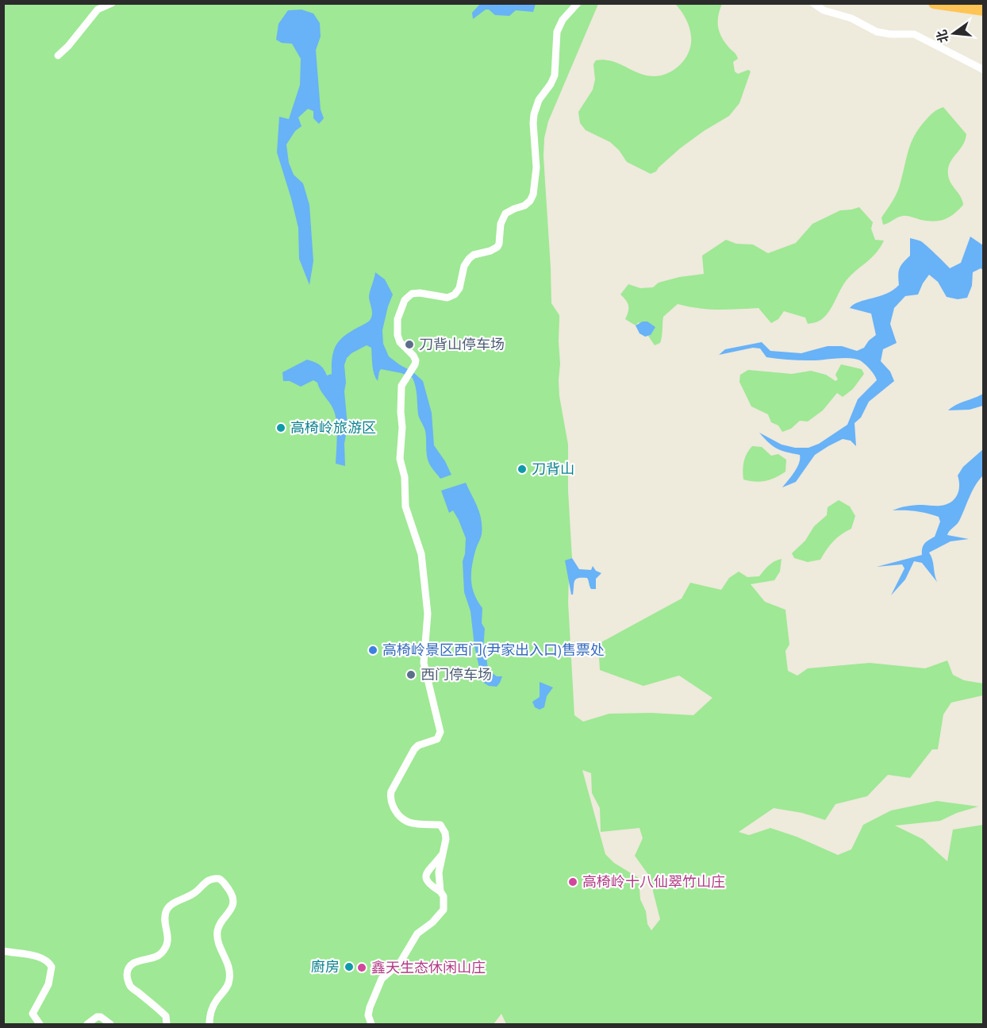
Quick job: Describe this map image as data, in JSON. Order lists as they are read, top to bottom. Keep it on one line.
{"places":["刀背山停车场","高椅岭旅游区","刀背山","高椅岭景区西门(尹家出入口)售票处","西门停车场","高椅岭十八仙翠竹山庄","廚房","鑫天生态休闲山庄"],"north":"left"}
